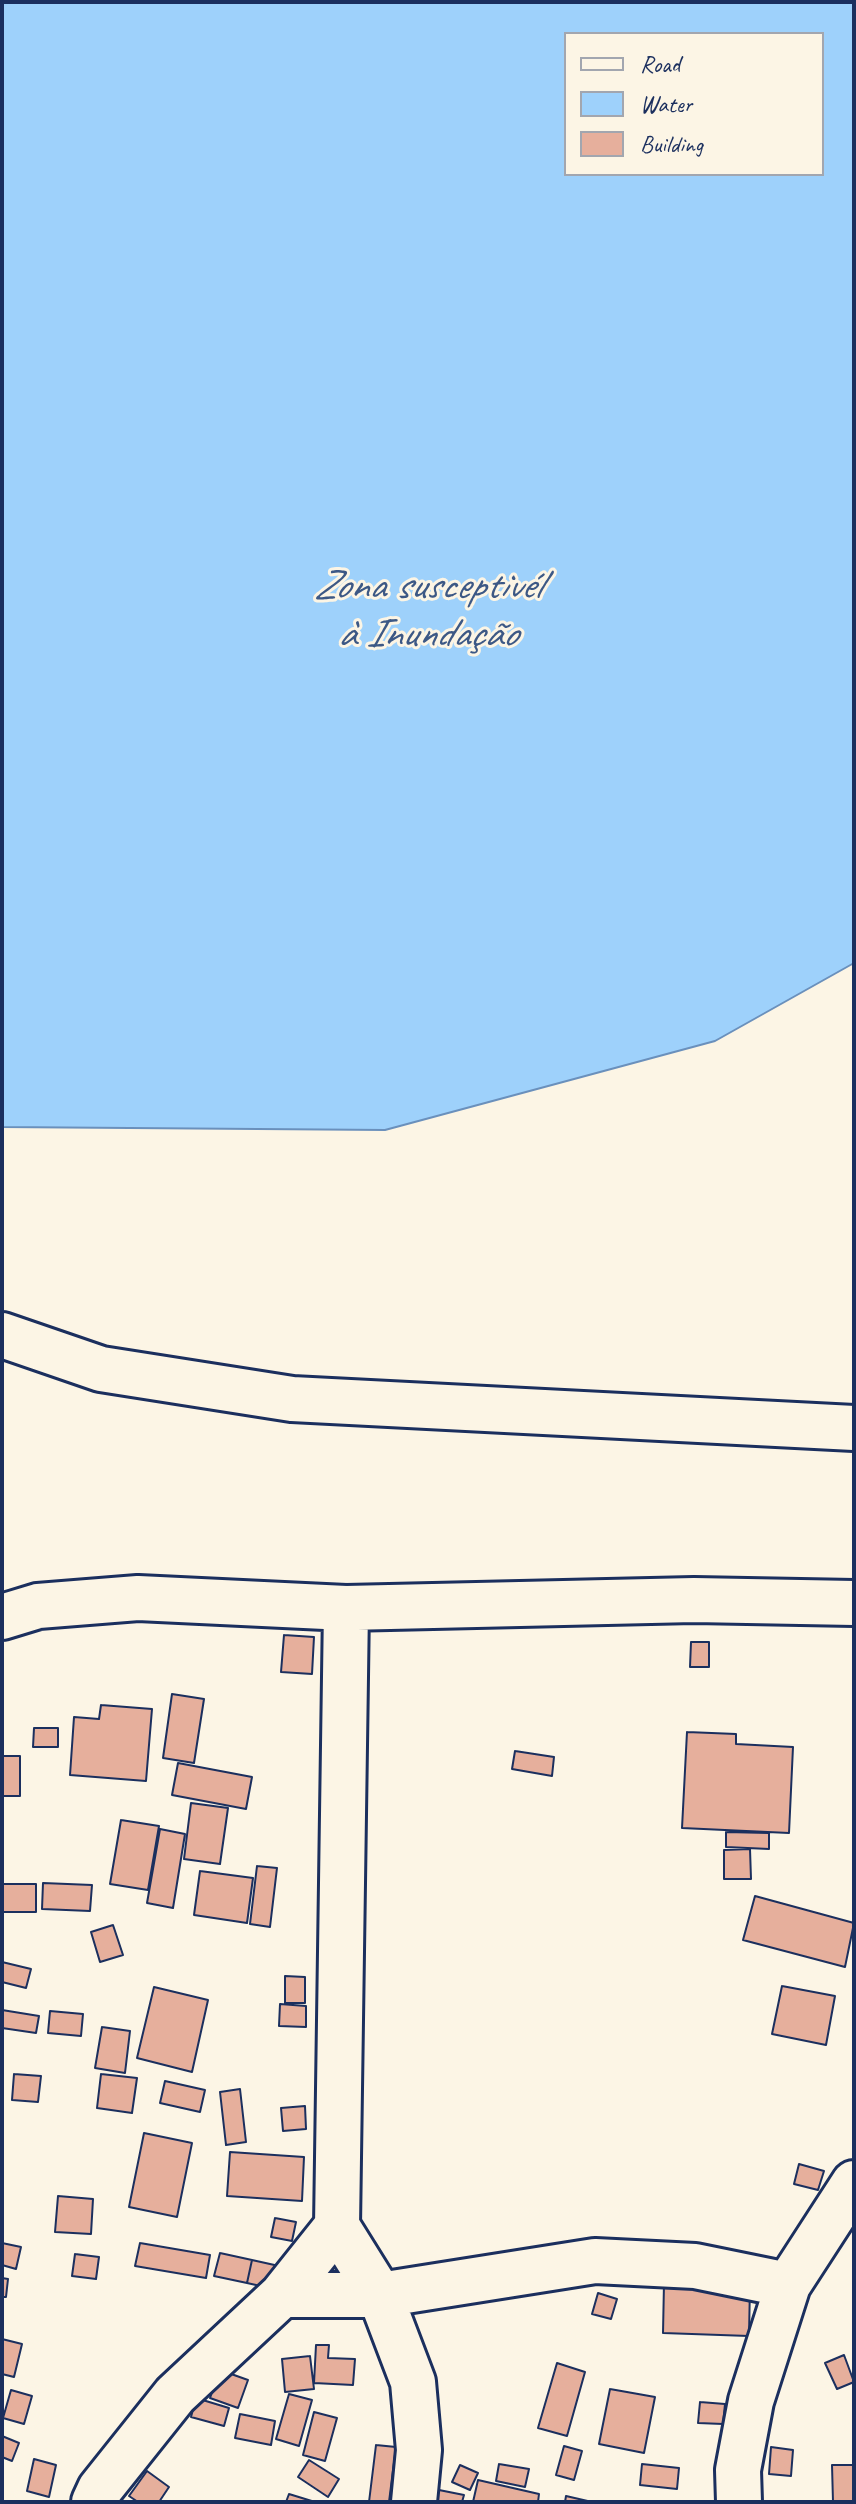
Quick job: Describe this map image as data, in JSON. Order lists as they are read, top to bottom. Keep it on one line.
{"water":["Zona susceptivél à Inundação"],"legend":["Road","Water","Building"]}
